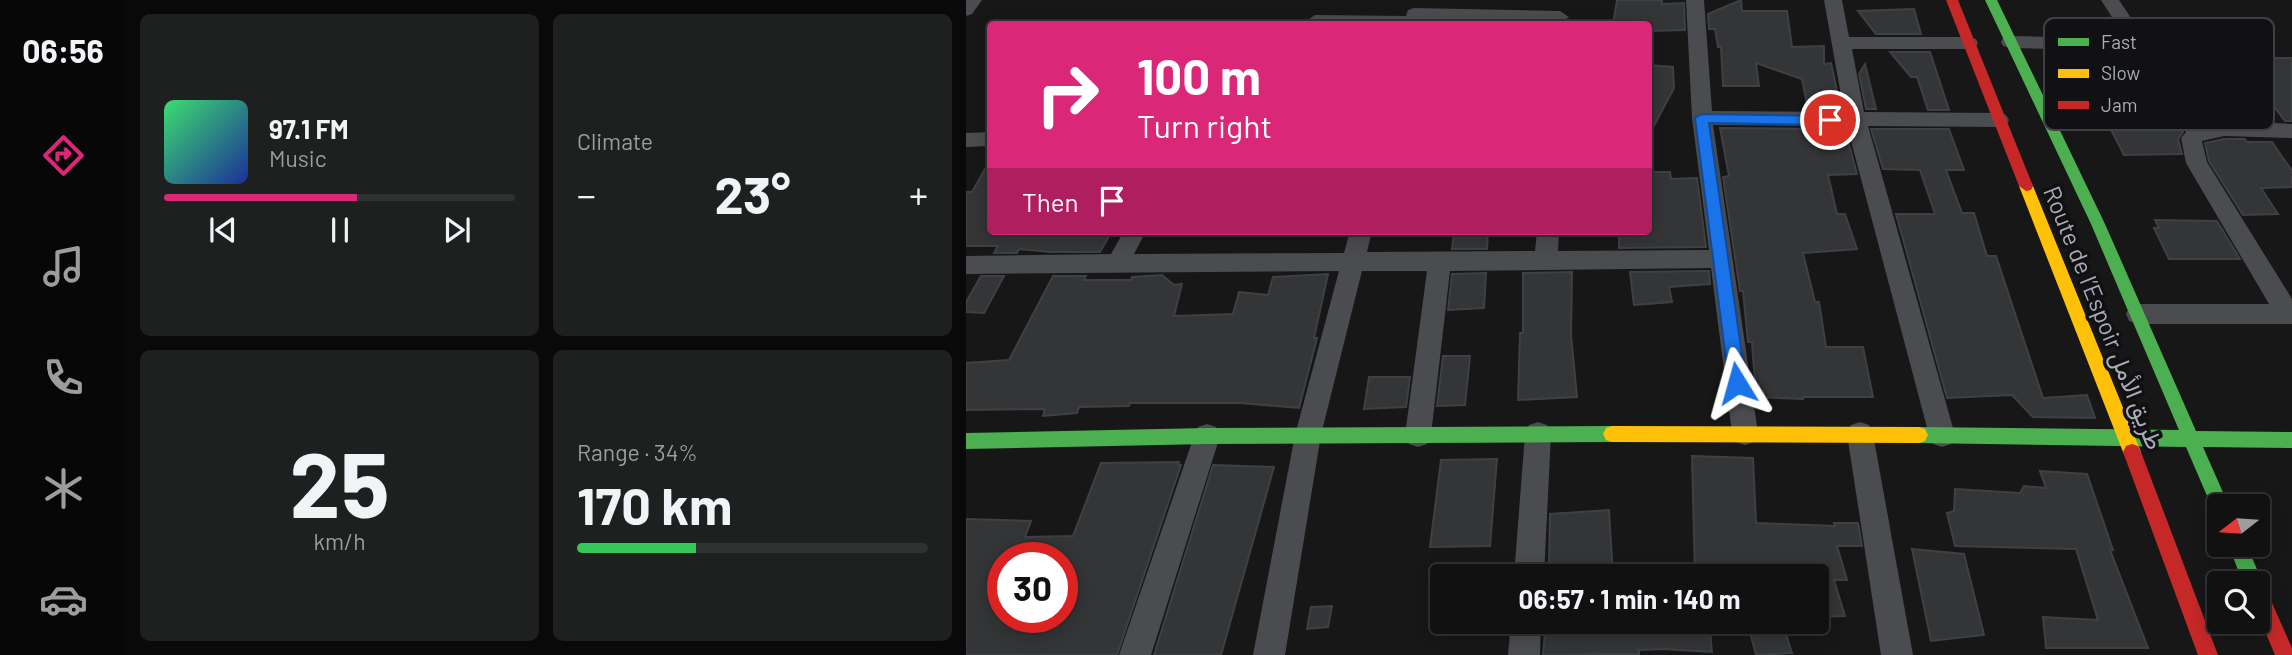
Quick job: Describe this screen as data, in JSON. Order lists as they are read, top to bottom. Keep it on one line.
{"streets":{"main road":["Route de l’Espoir طريق الأمل"]},"legend":["Fast","Slow","Jam"],"north":"left","page":{"tabs":"06:56","tile":["Climate",["25","km/h"],["Range · 34%","170 km"]],"turn":["100 m","Turn right"],"song":["97.1 FM","Music"],"heat":["−","23°","+"],"then":"Then","limit":"30","trip":"06:57 · 1 min · 140 m"}}
